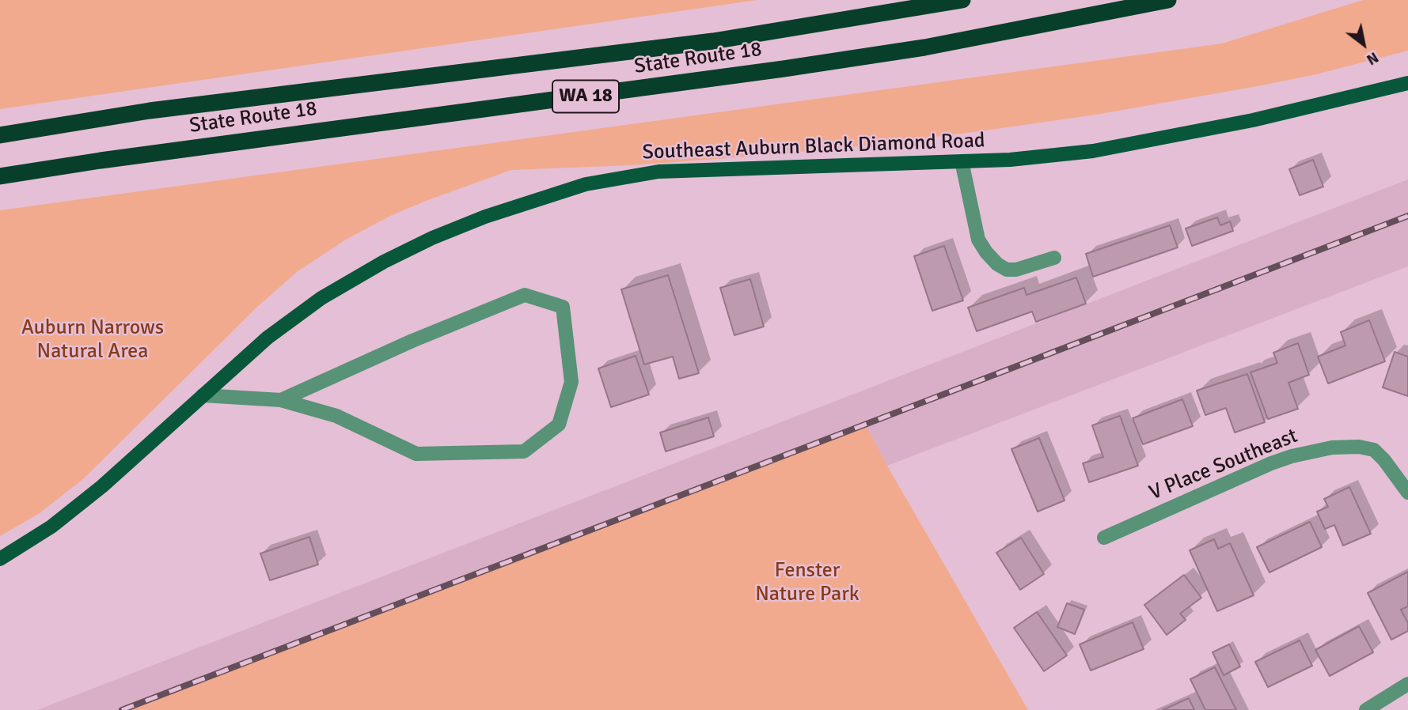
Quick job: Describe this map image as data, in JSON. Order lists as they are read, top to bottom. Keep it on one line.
{"streets":{"highway":["State Route 18","WA 18"],"main road":["Southeast Auburn Black Diamond Road"],"street":["V Place Southeast"]},"parks":["Auburn Narrows Natural Area","Fenster Nature Park"],"north":"bottom right"}
